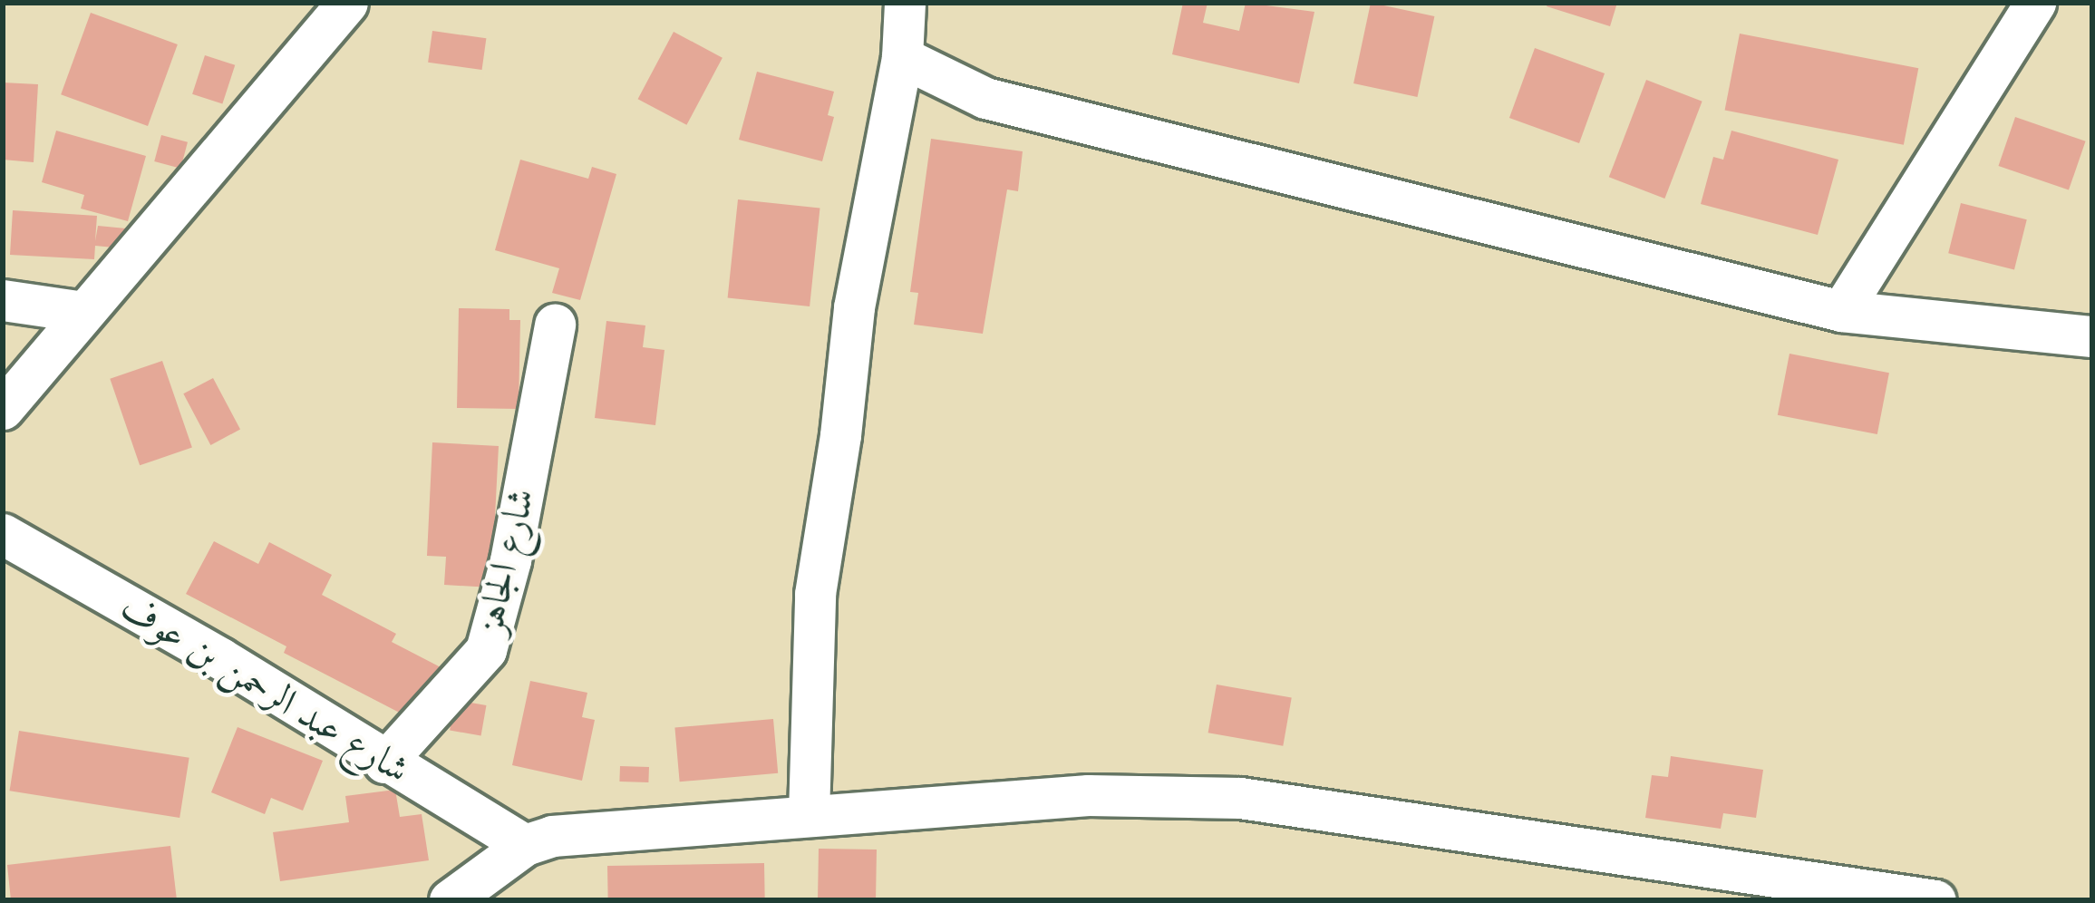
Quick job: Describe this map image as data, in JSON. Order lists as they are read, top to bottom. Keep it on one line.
{"streets":{"street":["شارع الجاهز","شارع عبد الرحمن بن عوف"]},"crossings":[["شارع الجاهز","شارع عبد الرحمن بن عوف"]]}
